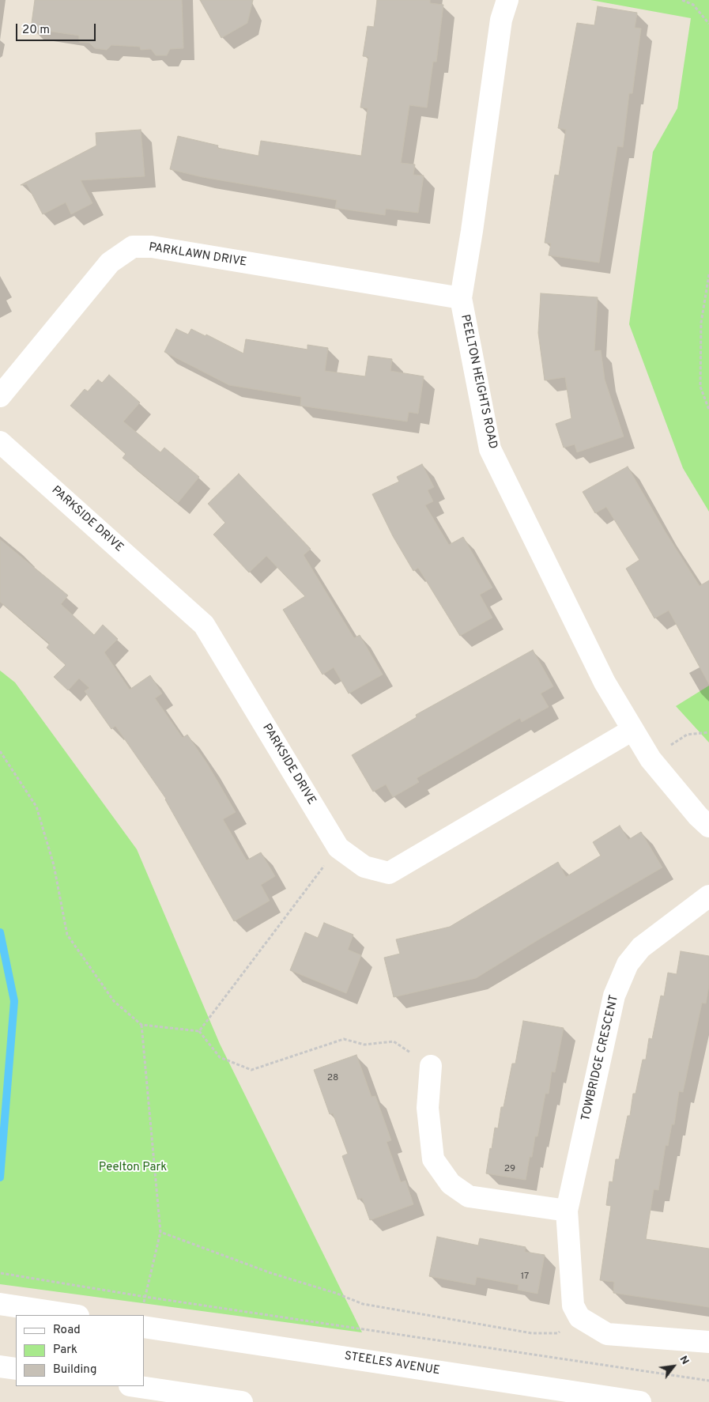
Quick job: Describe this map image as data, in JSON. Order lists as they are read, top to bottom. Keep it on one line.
{"streets":{"street":["PARKLAWN DRIVE","PEELTON HEIGHTS ROAD","PARKSIDE DRIVE","TOWBRIDGE CRESCENT","STEELES AVENUE"]},"crossings":[["PARKLAWN DRIVE","PEELTON HEIGHTS ROAD"],["PEELTON HEIGHTS ROAD","PARKSIDE DRIVE"]],"parks":["Peelton Park"],"house_numbers":["28","29","17"],"legend":["Road","Park","Building"],"scale_bar":"20 m","north":"top right"}
